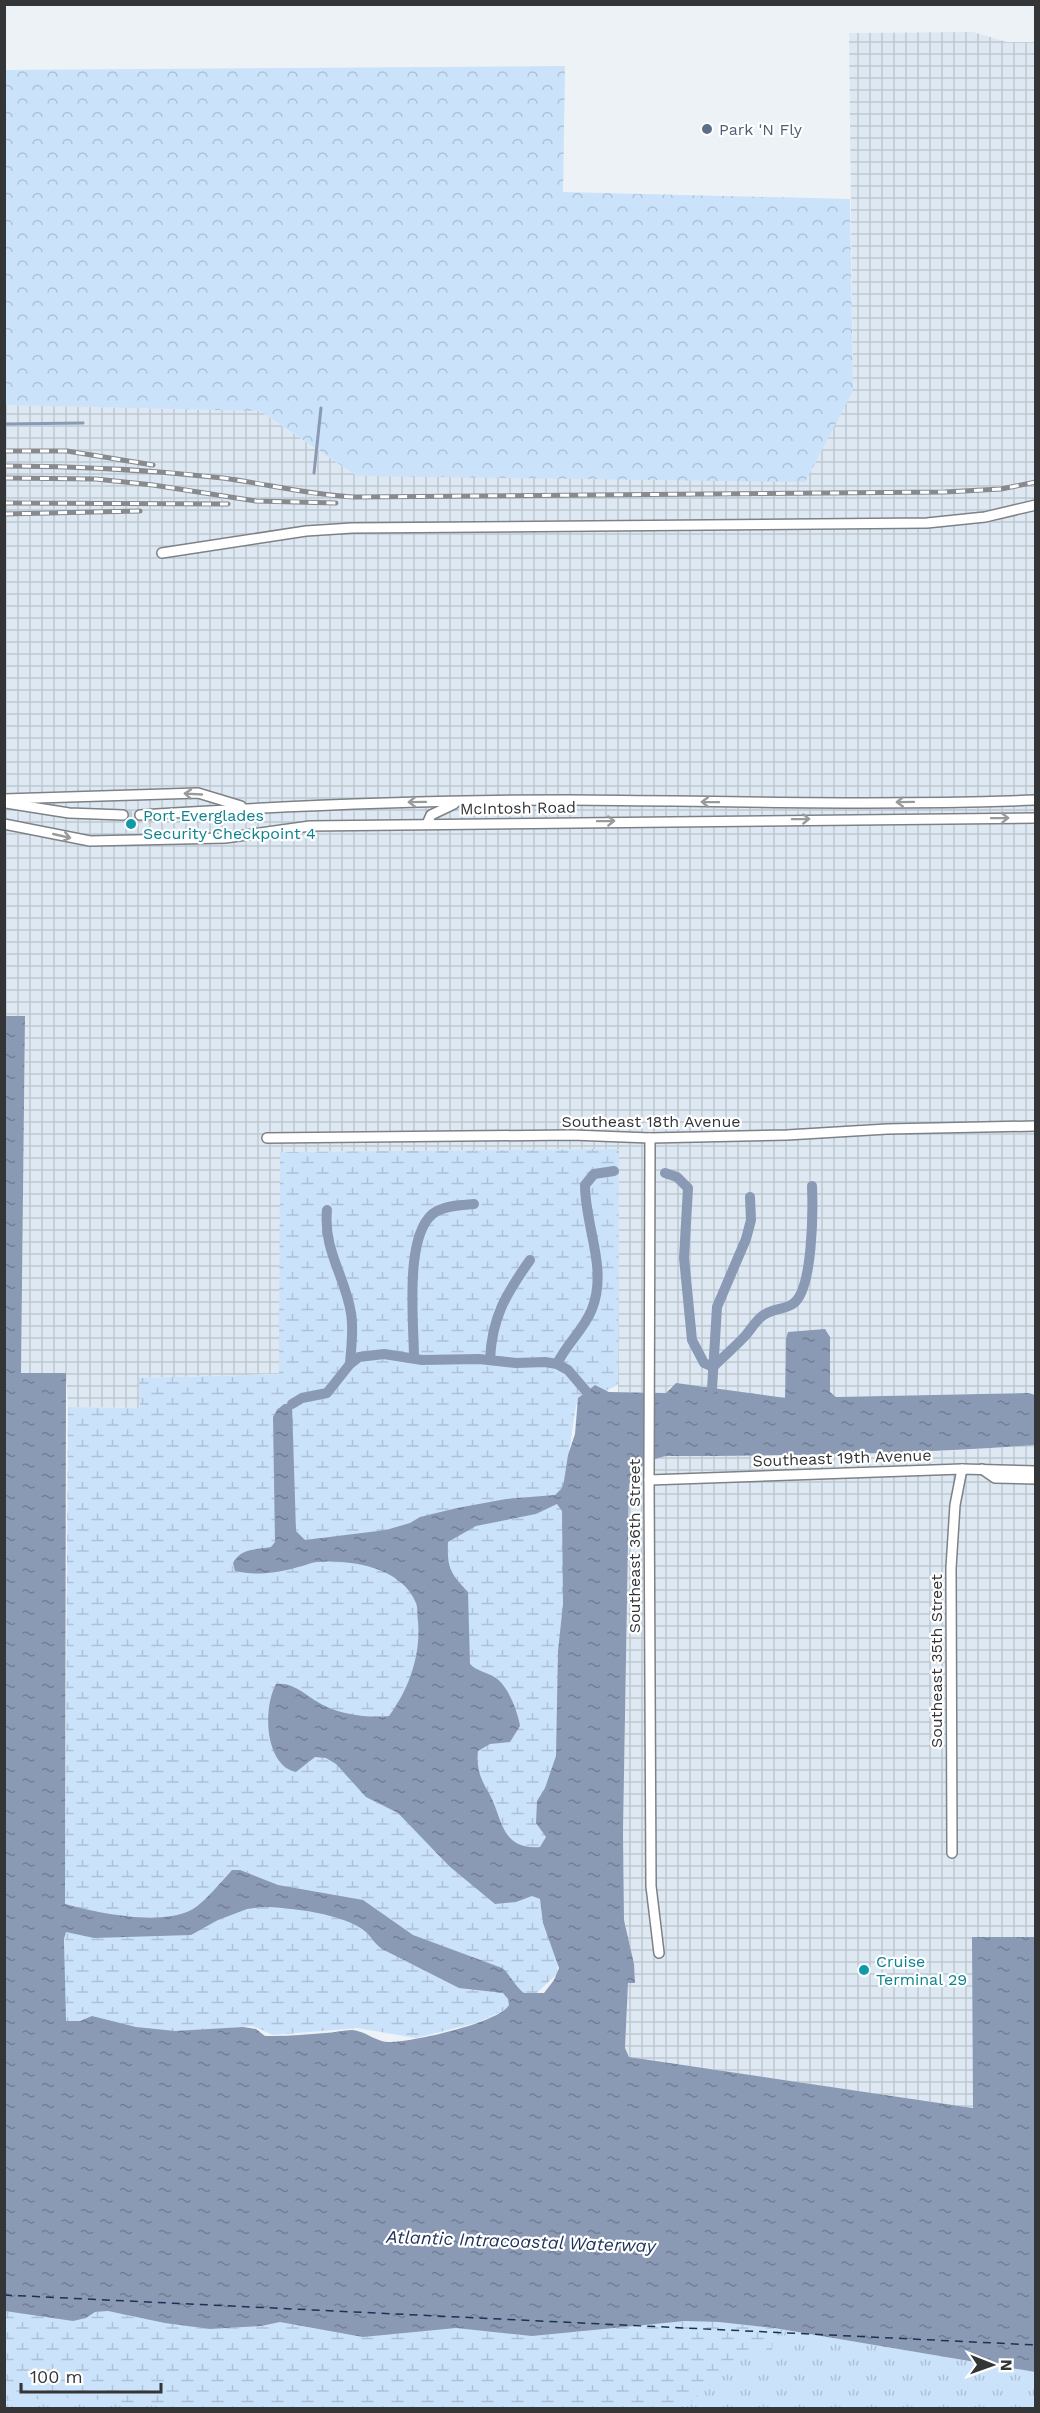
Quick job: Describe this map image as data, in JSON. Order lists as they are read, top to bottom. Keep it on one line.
{"streets":{"street":["McIntosh Road","Southeast 18th Avenue","Southeast 19th Avenue","Southeast 36th Street","Southeast 35th Street"]},"crossings":[["Southeast 18th Avenue","Southeast 36th Street"],["Southeast 19th Avenue","Southeast 36th Street"],["Southeast 19th Avenue","Southeast 35th Street"]],"water":["Atlantic Intracoastal Waterway"],"places":["Park 'N Fly","Port Everglades Security Checkpoint 4","Cruise Terminal 29"],"scale_bar":"100 m","north":"right"}
